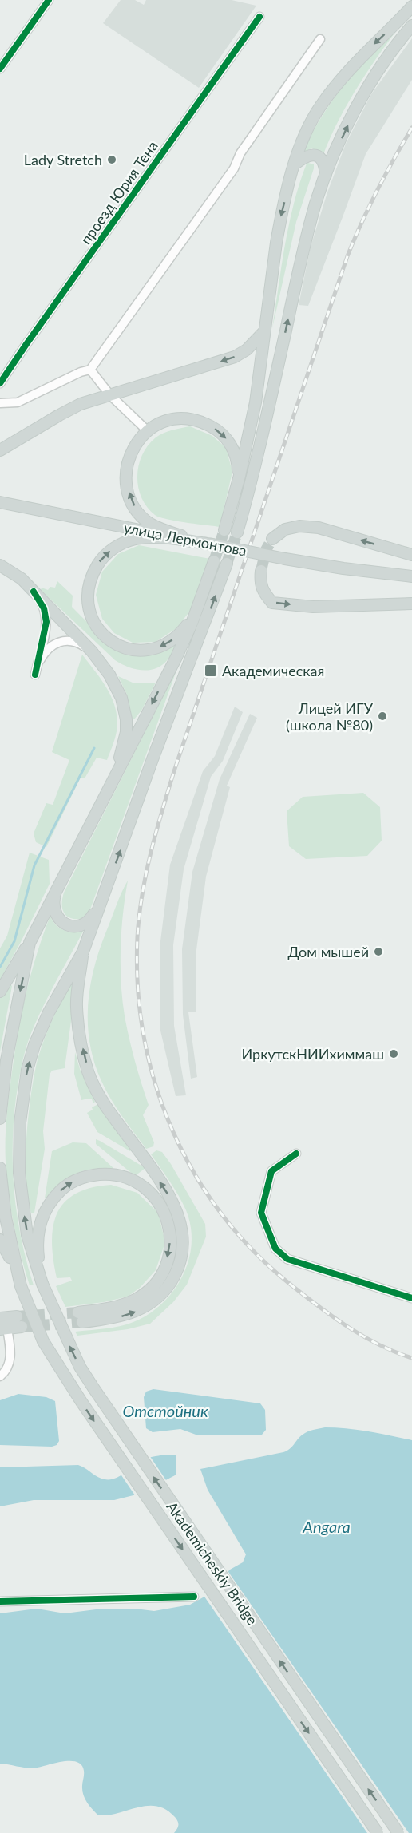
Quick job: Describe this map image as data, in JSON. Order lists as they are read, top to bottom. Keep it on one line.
{"streets":{"main road":["улица Лермонтова","Akademicheskiy Bridge"],"street":["проезд Юрия Тена"]},"water":["Отстойник","Angara"],"places":{"other":["Lady Stretch","Лицей ИГУ (школа №80)","Дом мышей","ИркутскНИИхиммаш"],"transit":["Академическая"]}}
